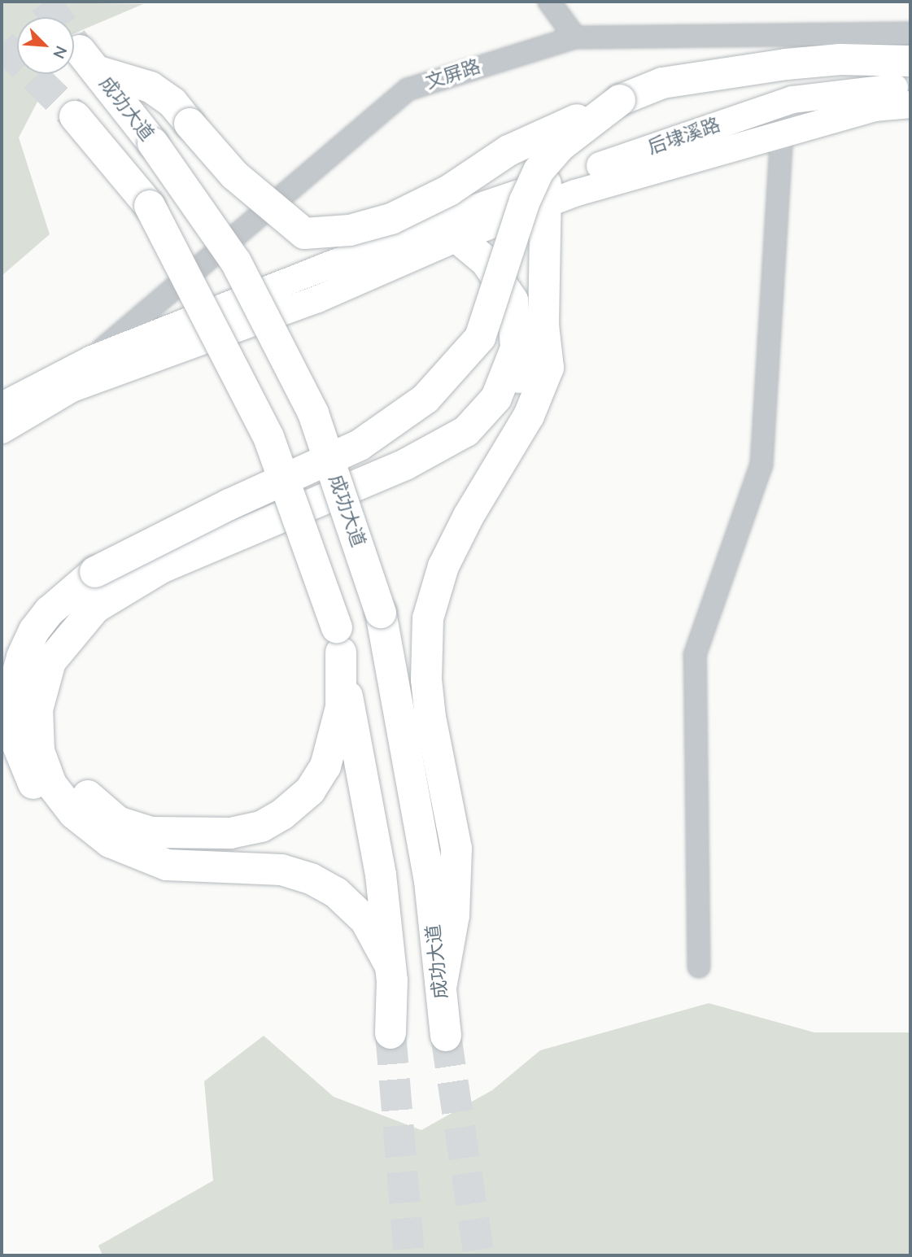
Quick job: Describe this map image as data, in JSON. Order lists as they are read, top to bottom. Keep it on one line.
{"streets":{"highway":["成功大道"],"main road":["后埭溪路"],"street":["文屏路"]},"north":"bottom right"}
